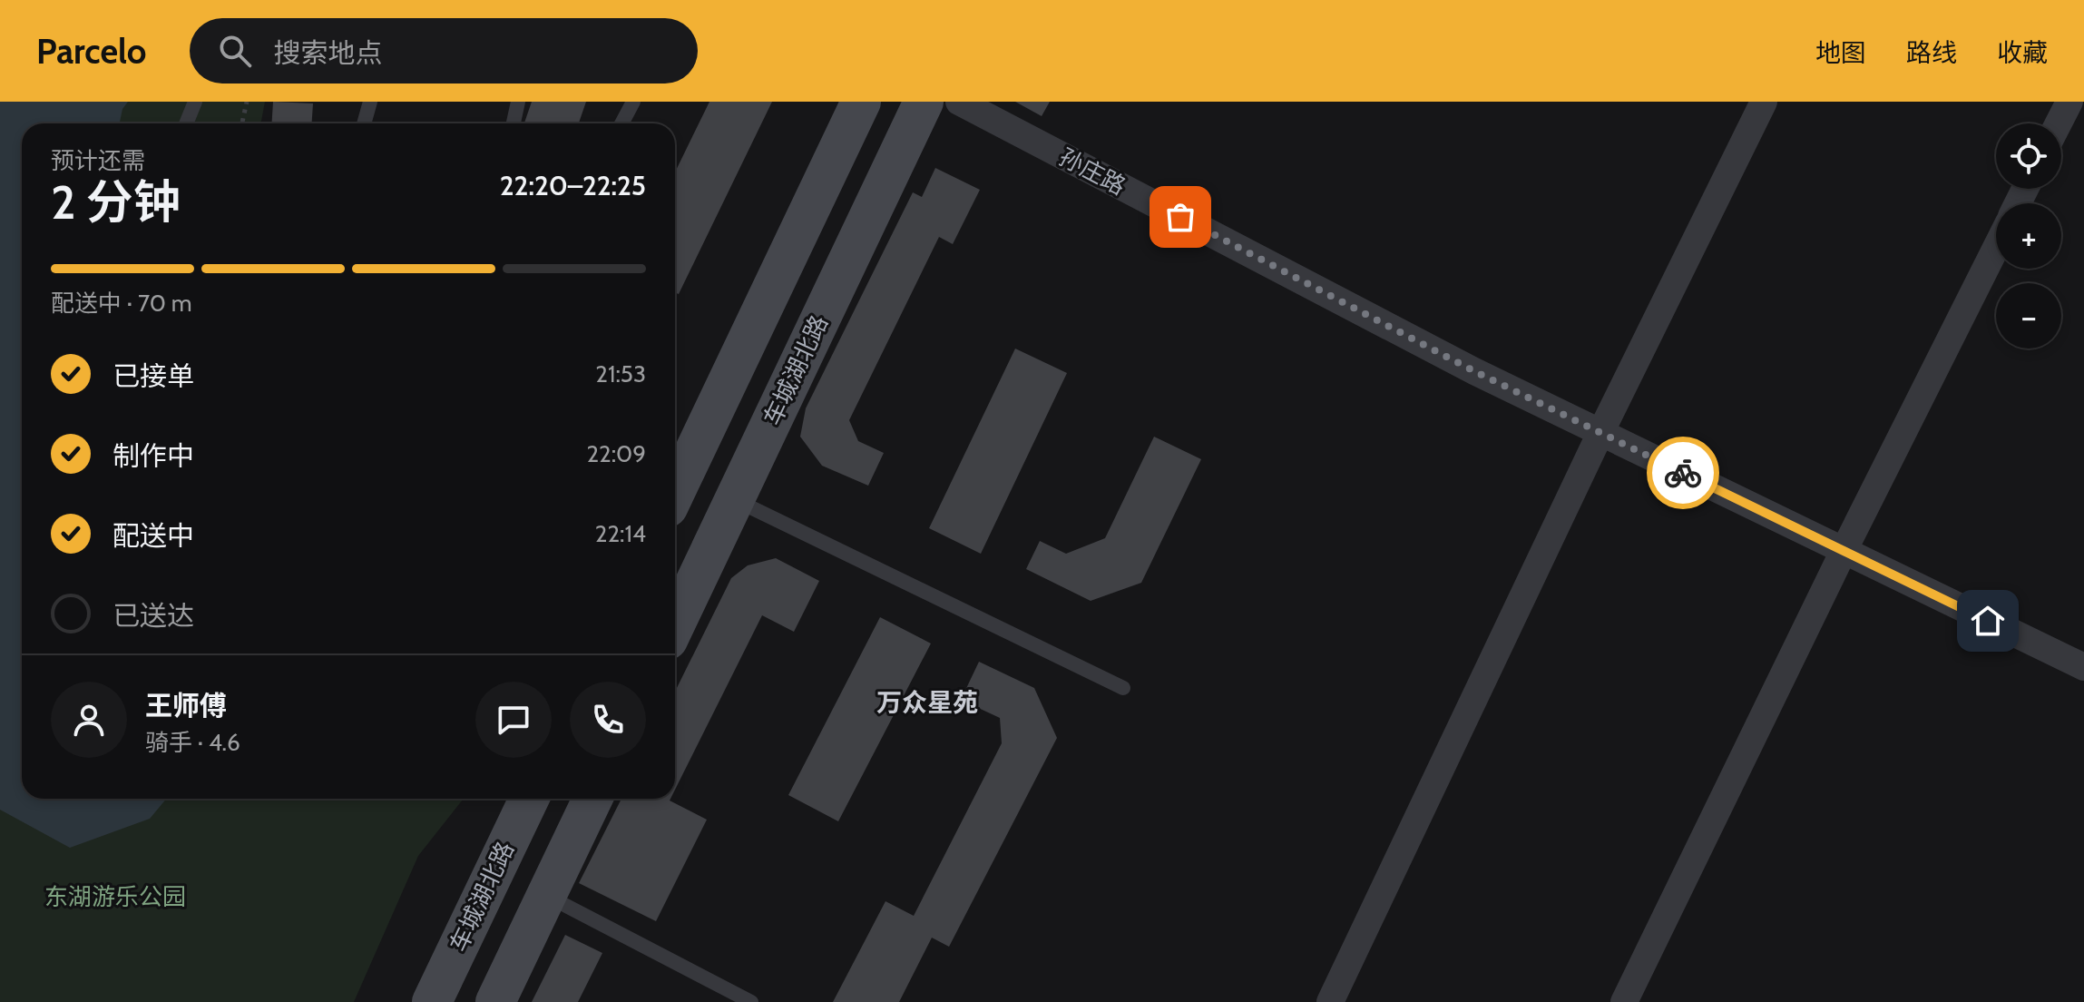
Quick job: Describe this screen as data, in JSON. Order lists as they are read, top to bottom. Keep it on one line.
{"streets":{"main road":["车城湖北路"],"street":["孙庄路"]},"districts":["万众星苑"],"parks":["东湖游乐公园"],"page":{"header":"Parcelo","search":"搜索地点","nav":["地图","路线","收藏"],"map_buttons":["+","−"],"heading":["2 分钟","预计还需","22:20–22:25"],"panel":["王师傅","骑手 · 4.6"],"bar":"配送中 · 70 m","list":[["已接单","21:53"],["制作中","22:09"],["配送中","22:14"],"已送达"]}}
